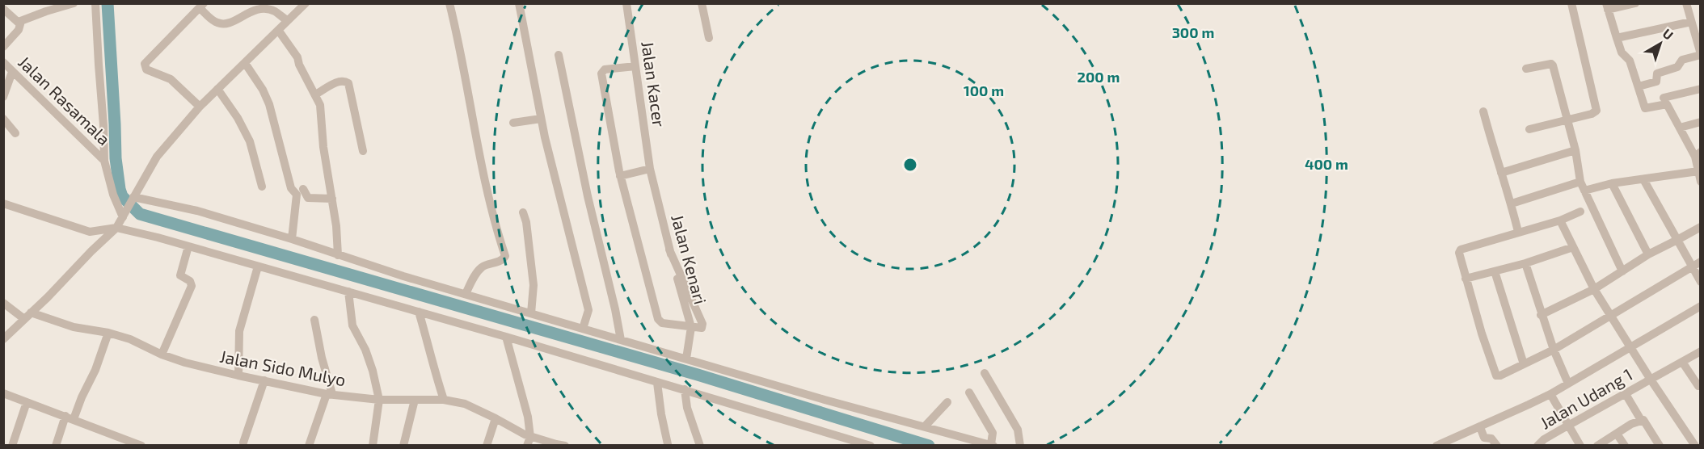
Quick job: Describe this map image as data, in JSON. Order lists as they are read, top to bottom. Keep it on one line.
{"streets":{"street":["Jalan Kacer","Jalan Rasamala","Jalan Kenari","Jalan Sido Mulyo","Jalan Udang 1"]},"crossings":[["Jalan Kacer","Jalan Kenari"]],"north":"top right","rings":["300 m","200 m","100 m","400 m"]}
